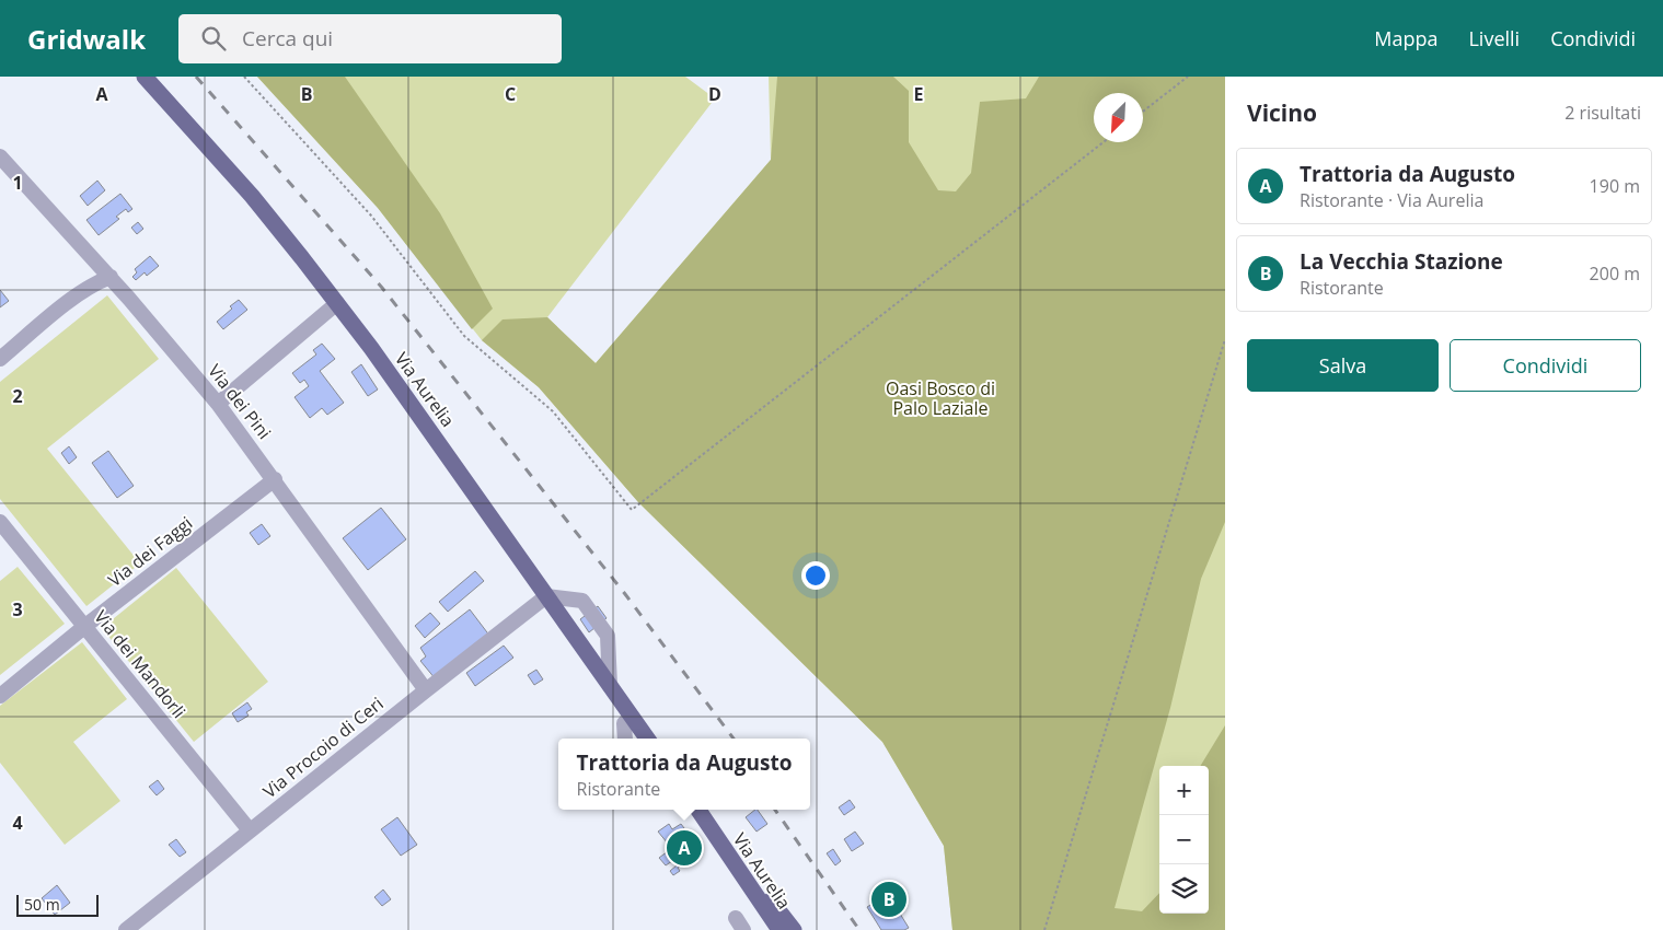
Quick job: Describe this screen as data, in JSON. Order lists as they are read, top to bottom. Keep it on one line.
{"streets":{"main road":["Via Aurelia"],"street":["Via dei Pini","Via dei Faggi","Via dei Mandorli","Via Procoio di Ceri"]},"crossings":[["Via Aurelia","Via Procoio di Ceri"],["Via dei Pini","Via dei Faggi"],["Via dei Pini","Via Procoio di Ceri"],["Via dei Faggi","Via dei Mandorli"],["Via dei Mandorli","Via Procoio di Ceri"]],"parks":["Oasi Bosco di Palo Laziale"],"scale_bar":"50 m","north":"bottom left","page":{"header":"Gridwalk","search":"Cerca qui","nav":["Mappa","Livelli","Condividi"],"heading":["Vicino","2 risultati"],"list":[{"mark":"A","name":"Trattoria da Augusto","note":"Ristorante · Via Aurelia","value":"190 m"},{"mark":"B","name":"La Vecchia Stazione","note":"Ristorante","value":"200 m"}],"buttons":["Salva","Condividi"],"popup":["Trattoria da Augusto","Ristorante"],"map_buttons":["+","−"],"pins":["A","B"],"scale":"50 m"},"grid":{"columns":["A","B","C","D","E"],"rows":["1","2","3","4"]}}
